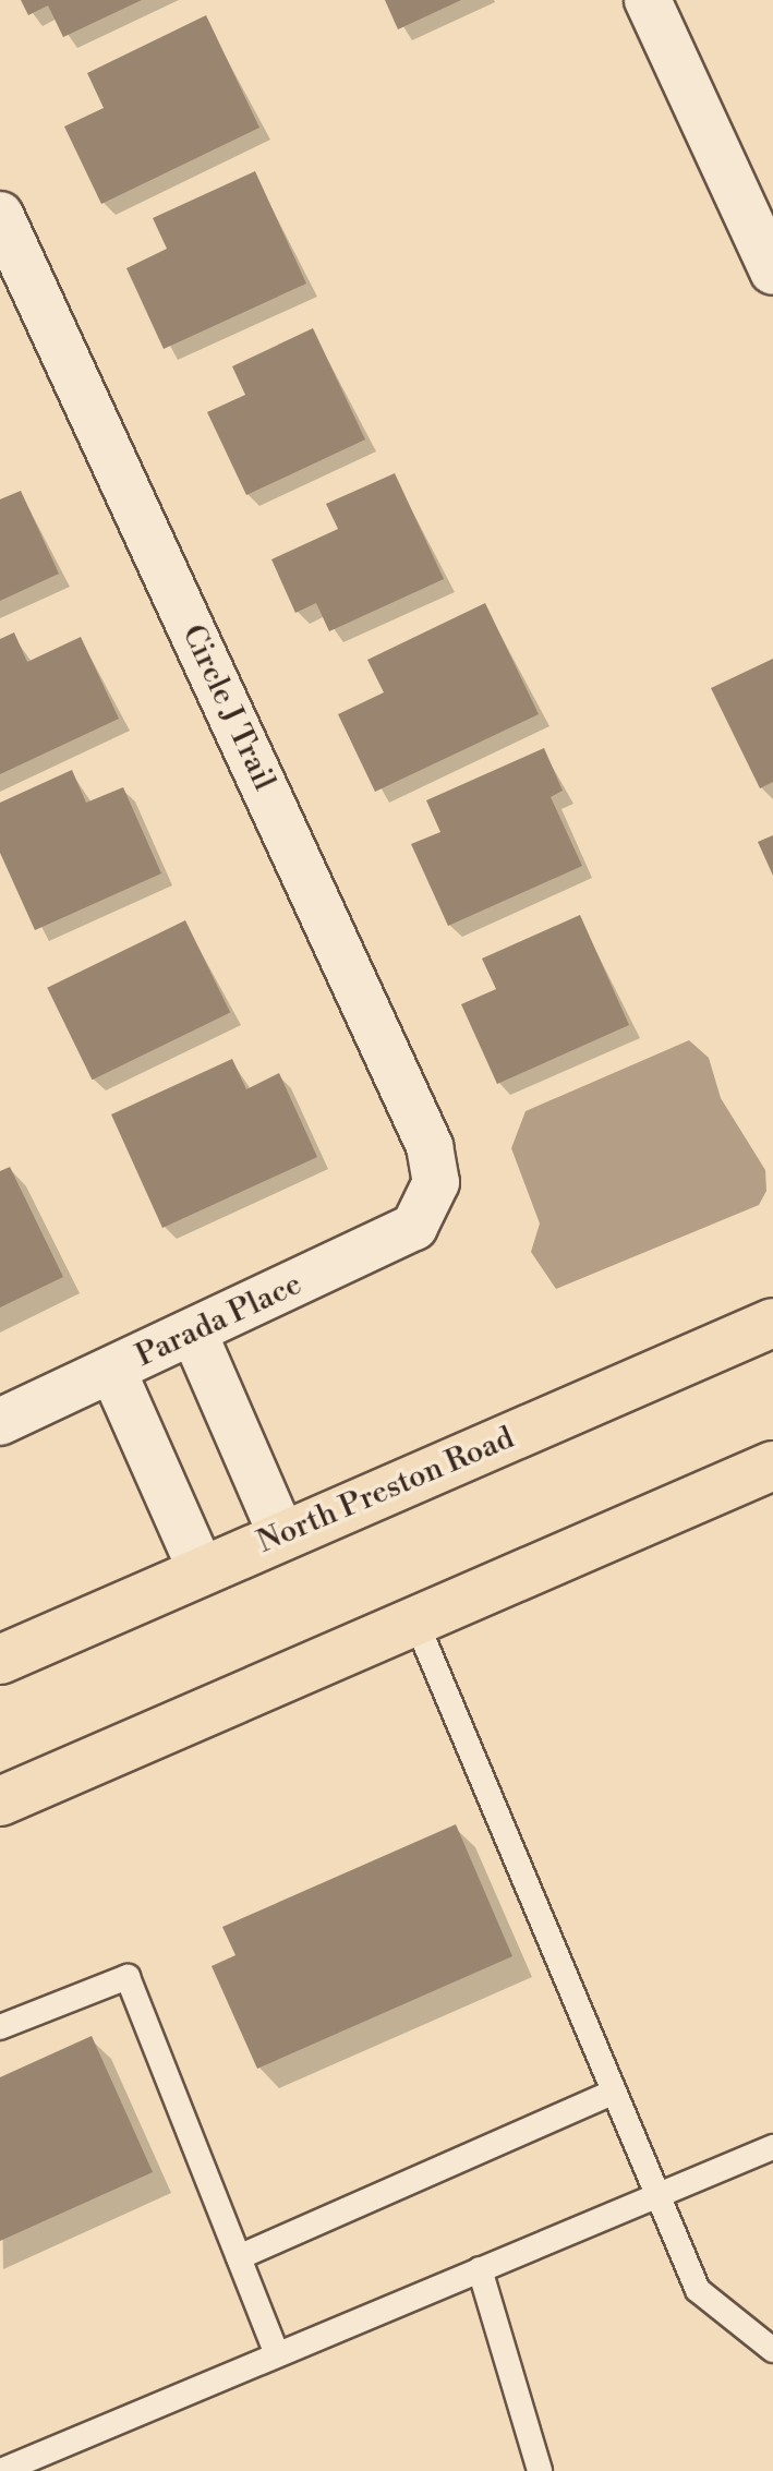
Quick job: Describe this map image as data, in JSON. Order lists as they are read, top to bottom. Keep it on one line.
{"streets":{"main road":["North Preston Road"],"street":["Circle J Trail","Parada Place"]},"crossings":[["Circle J Trail","Parada Place"]]}
